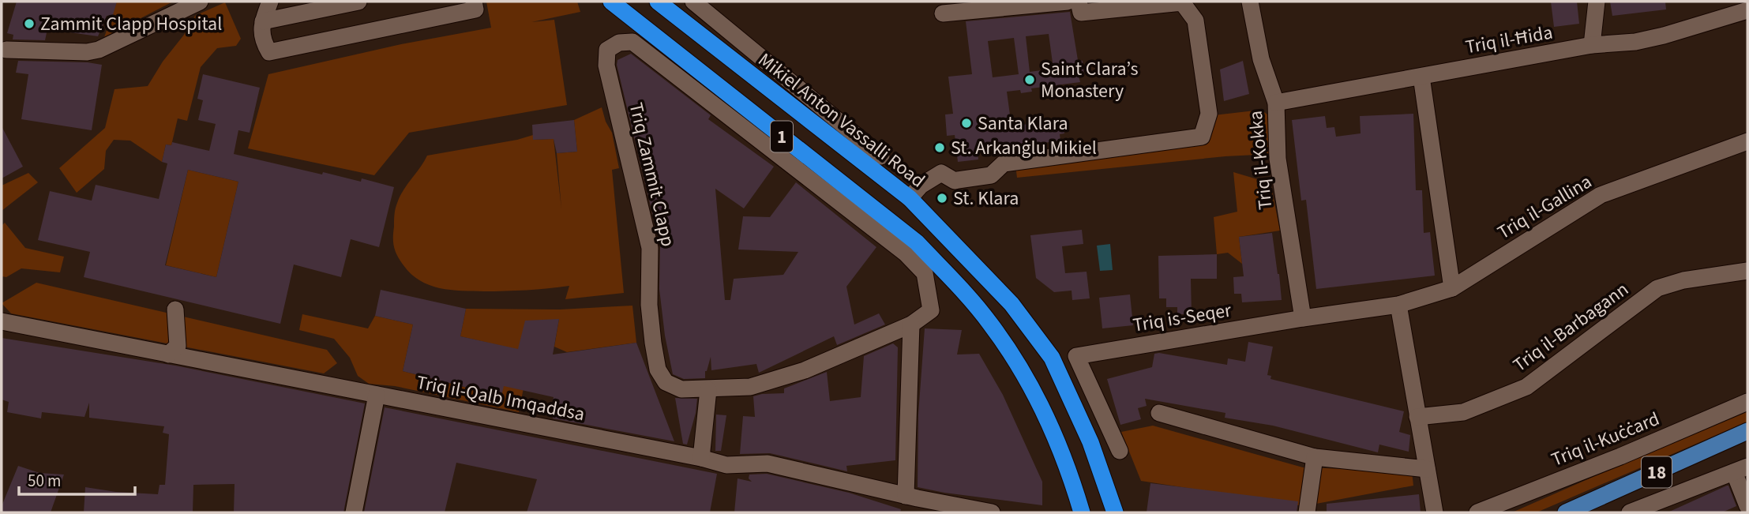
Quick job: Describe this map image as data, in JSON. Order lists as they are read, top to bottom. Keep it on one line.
{"streets":{"highway":["Mikiel Anton Vassalli Road","1"],"main road":["18"],"street":["Triq il-Ħida","Triq il-Kokka","Triq Zammit Clapp","Triq il-Gallina","Triq is-Seqer","Triq il-Barbagann","Triq il-Qalb Imqaddsa","Triq il-Kuċċard"]},"crossings":[["Triq il-Ħida","Triq il-Kokka"],["1","Triq Zammit Clapp"],["Triq il-Kokka","Triq is-Seqer"],["Triq il-Gallina","Triq is-Seqer"]],"places":["Zammit Clapp Hospital","Saint Clara’s Monastery","Santa Klara","St. Arkanġlu Mikiel","St. Klara"],"scale_bar":"50 m"}
